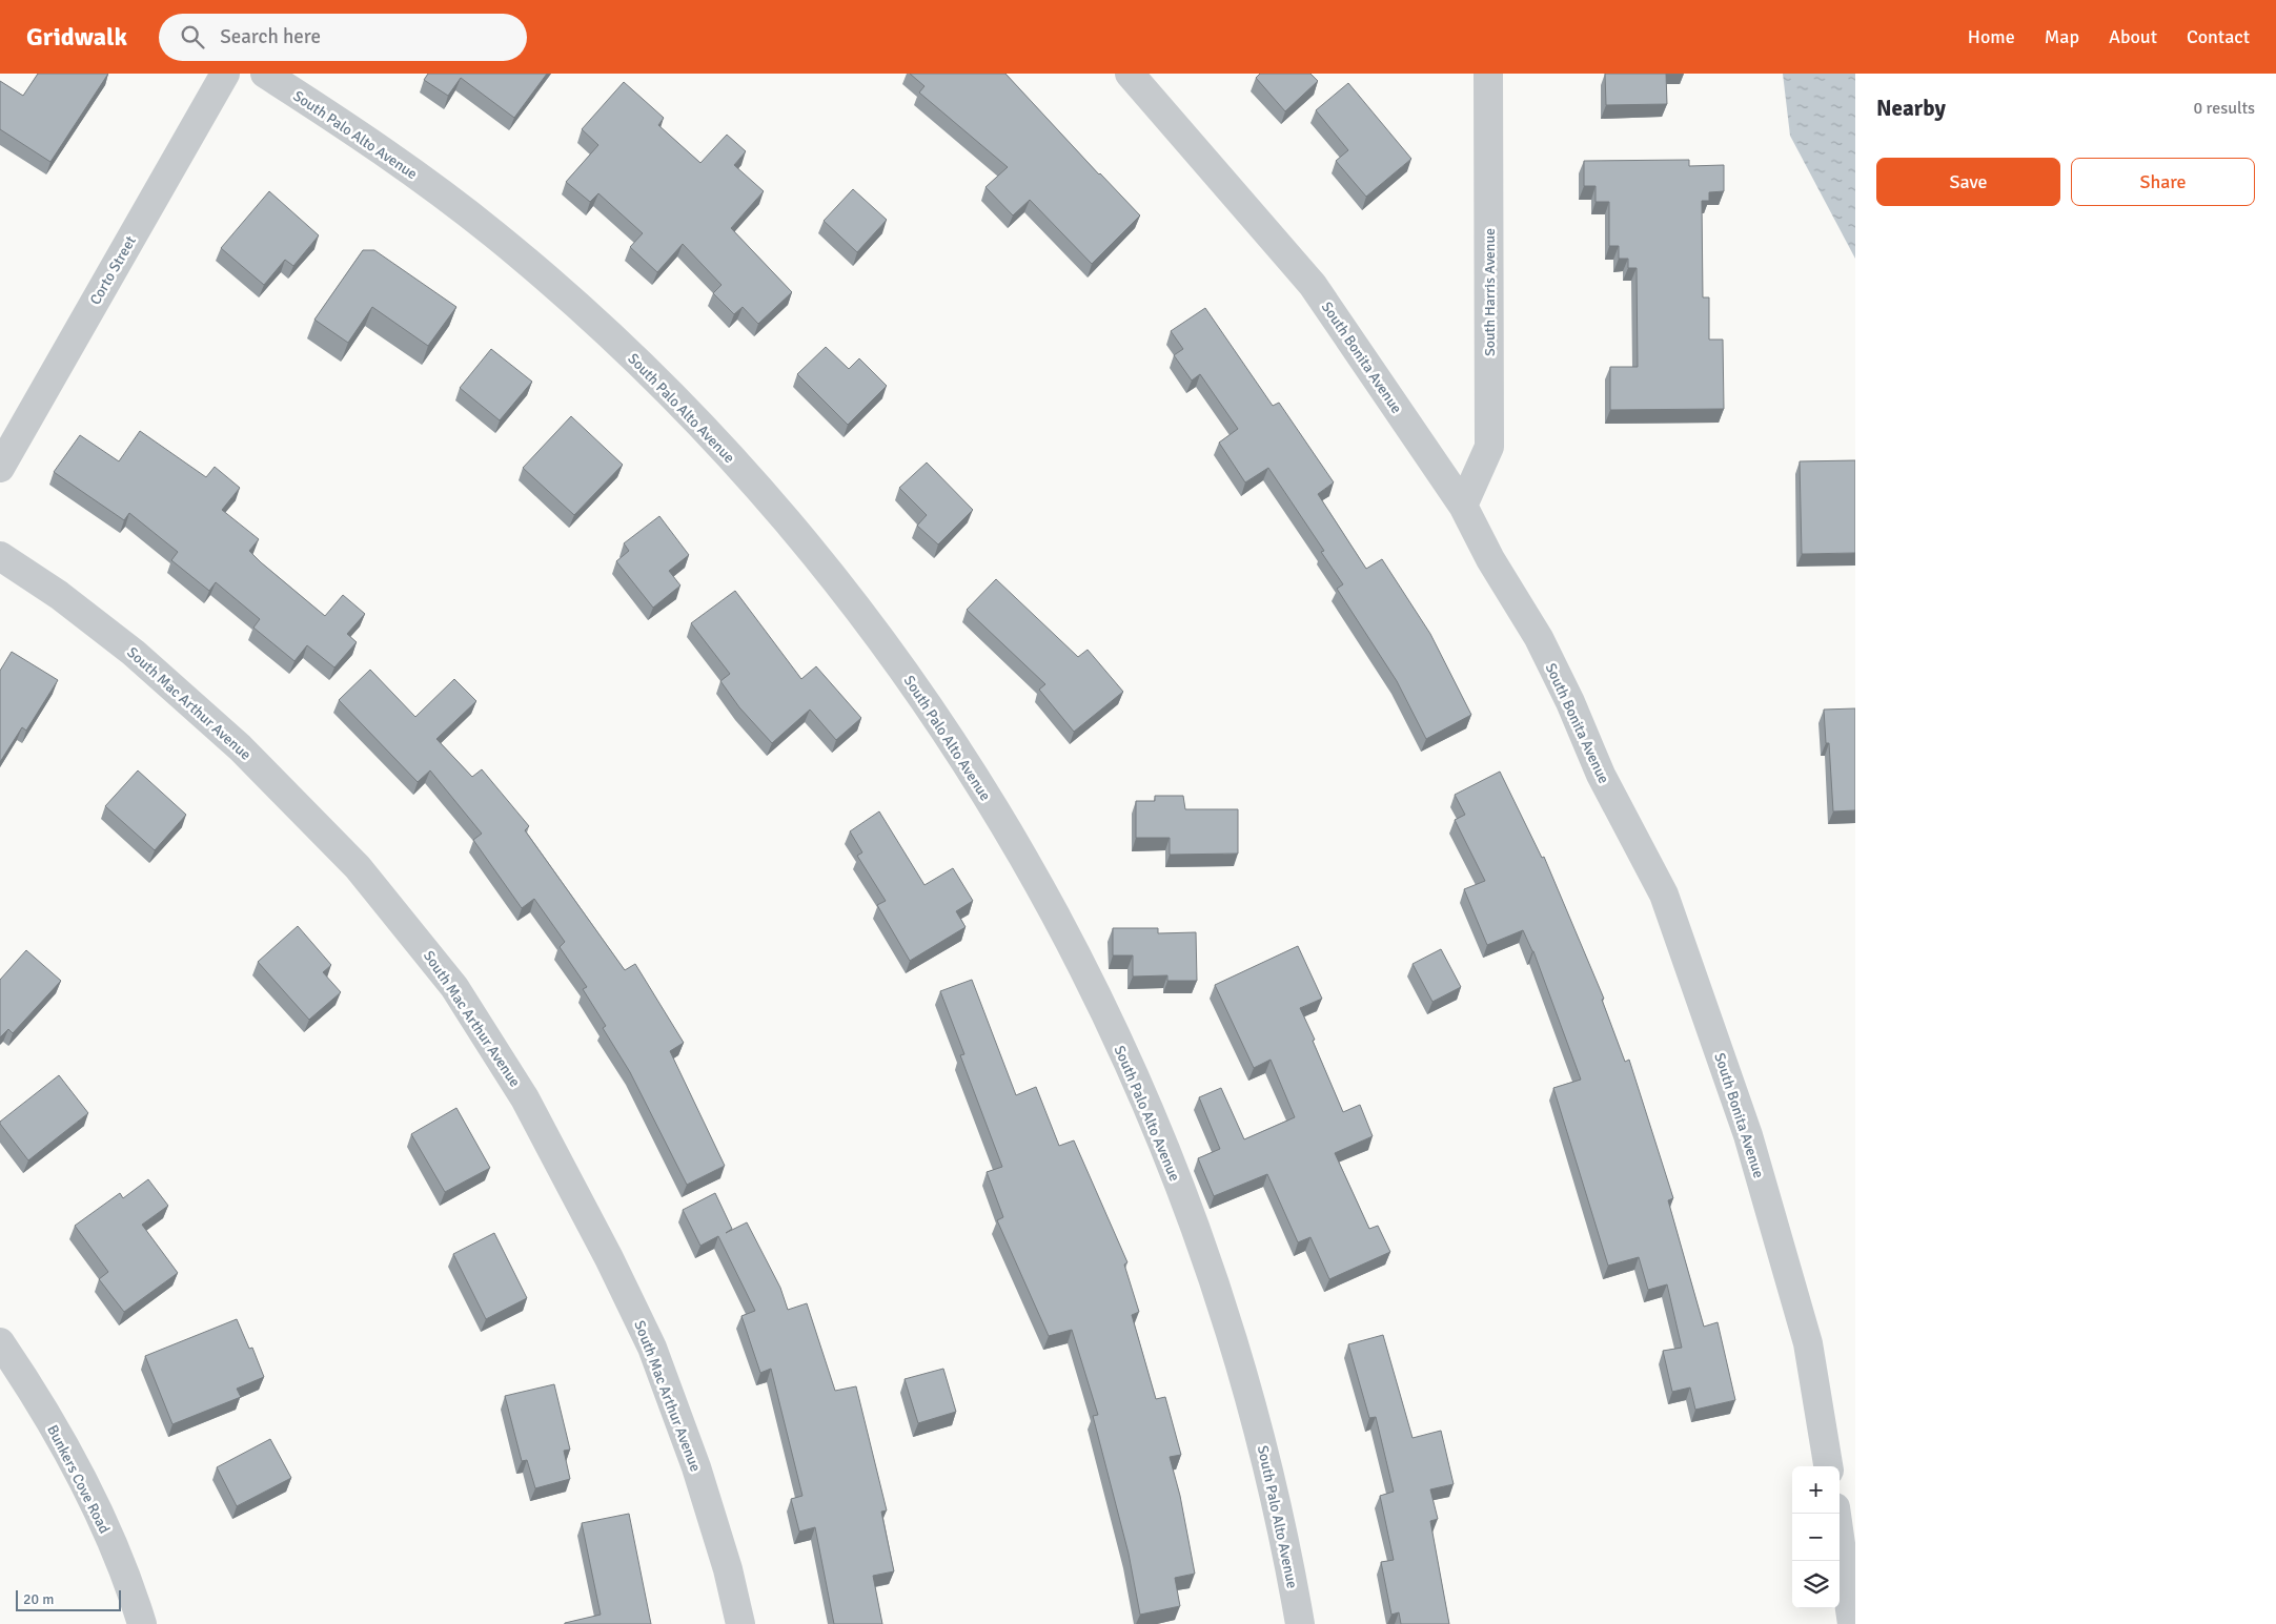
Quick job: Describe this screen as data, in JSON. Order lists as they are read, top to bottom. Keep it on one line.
{"streets":{"street":["South Palo Alto Avenue","Corto Street","South Harris Avenue","South Bonita Avenue","South Mac Arthur Avenue","Bunkers Cove Road"]},"crossings":[["South Harris Avenue","South Bonita Avenue"]],"scale_bar":"20 m","page":{"header":"Gridwalk","search":"Search here","nav":["Home","Map","About","Contact"],"heading":["Nearby","0 results"],"buttons":["Save","Share"],"map_buttons":["+","−"],"scale":"20 m"}}
